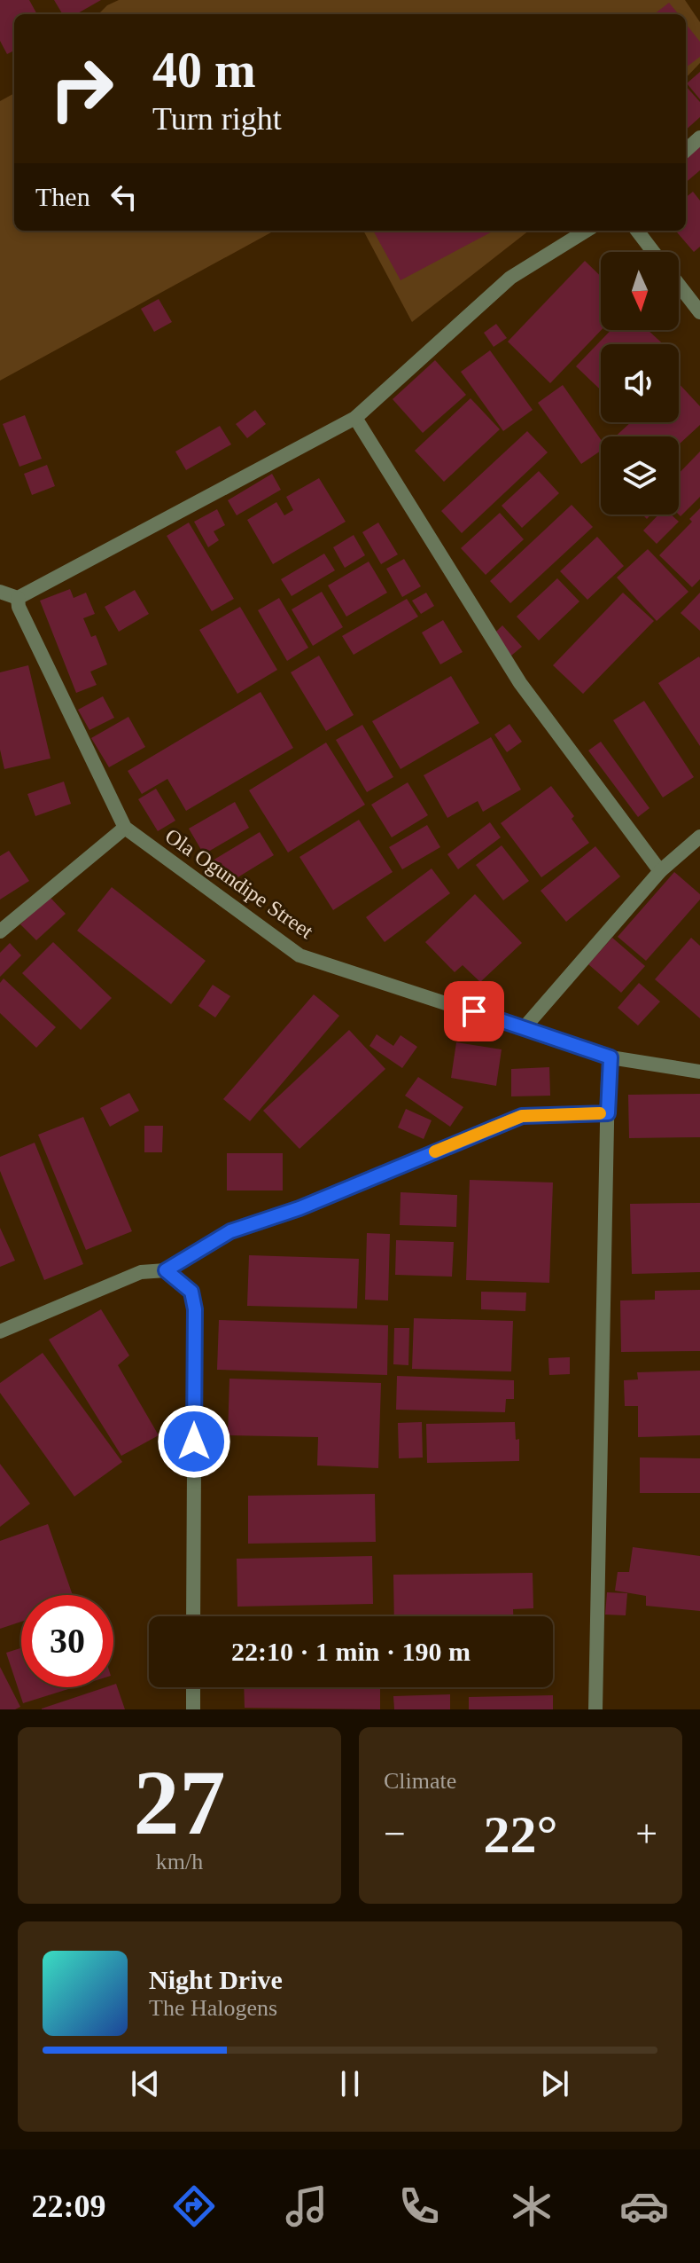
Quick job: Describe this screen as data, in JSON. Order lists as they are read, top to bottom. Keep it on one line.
{"streets":{"street":["Ola Ogundipe Street"]},"north":"bottom","page":{"turn":["40 m","Turn right"],"then":"Then","limit":"30","trip":"22:10 · 1 min · 190 m","tile":[["27","km/h"],"Climate"],"heat":["−","22°","+"],"song":["Night Drive","The Halogens"],"tabs":"22:09"}}
